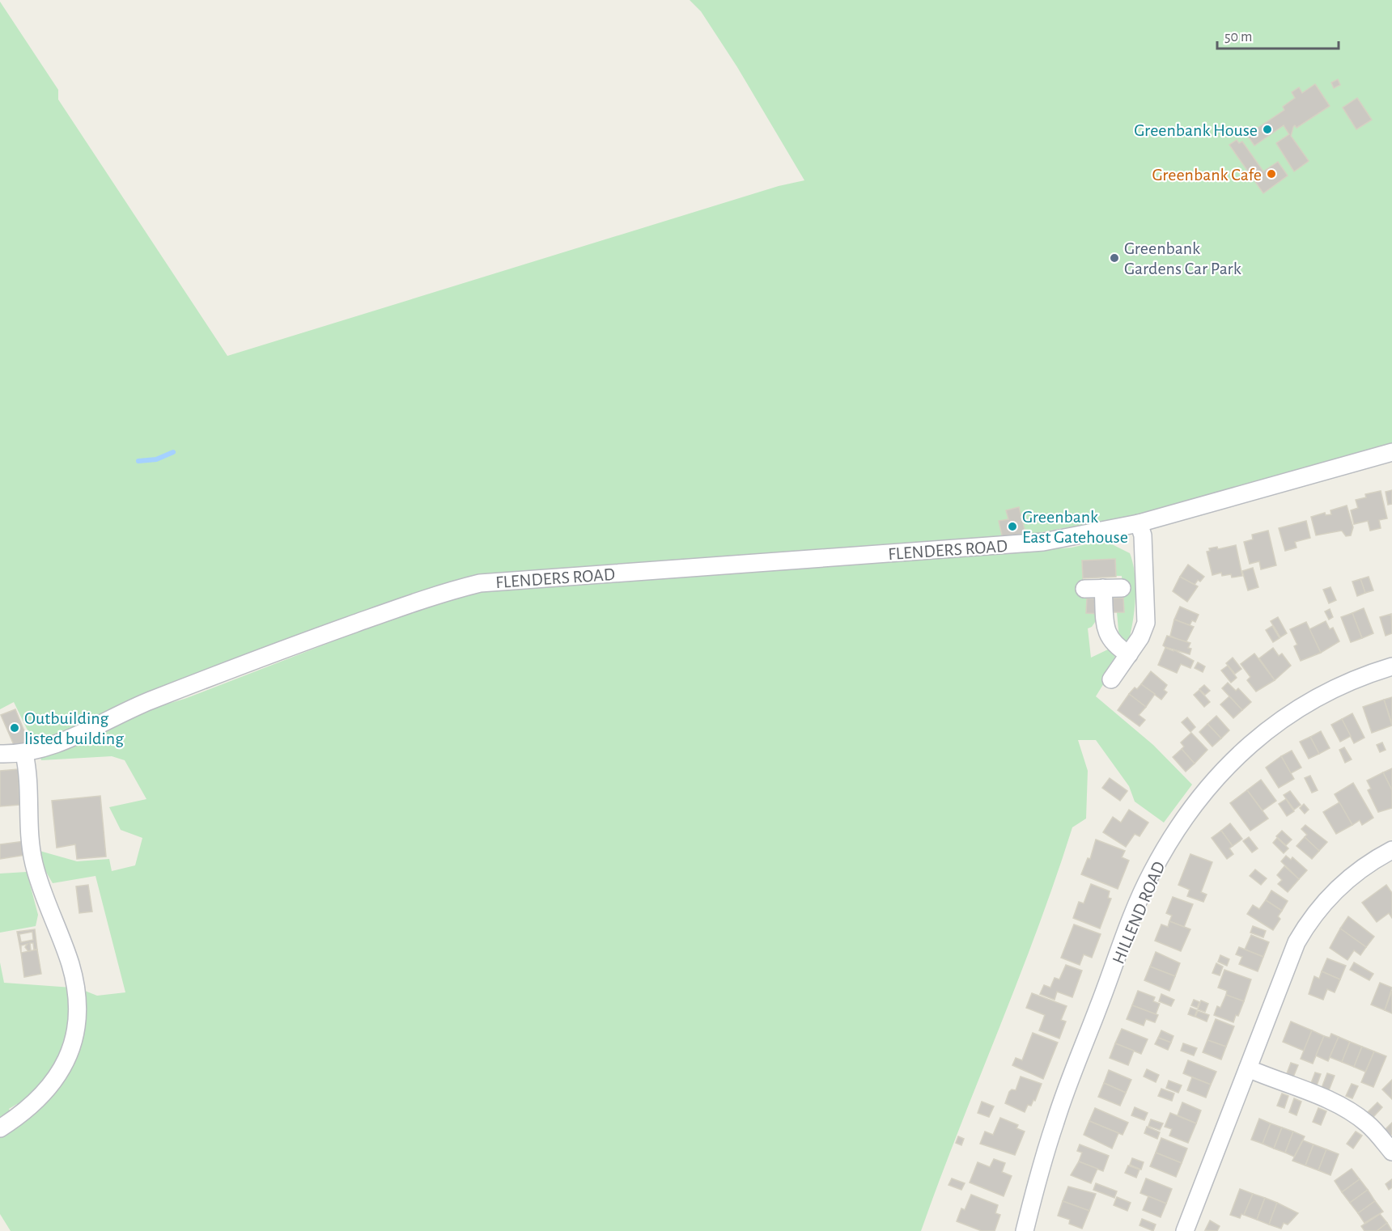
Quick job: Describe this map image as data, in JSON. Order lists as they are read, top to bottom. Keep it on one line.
{"streets":{"street":["FLENDERS ROAD","HILLEND ROAD"]},"places":["Greenbank House","Greenbank Cafe","Greenbank Gardens Car Park","Greenbank East Gatehouse","Outbuilding listed building"],"scale_bar":"50 m"}
